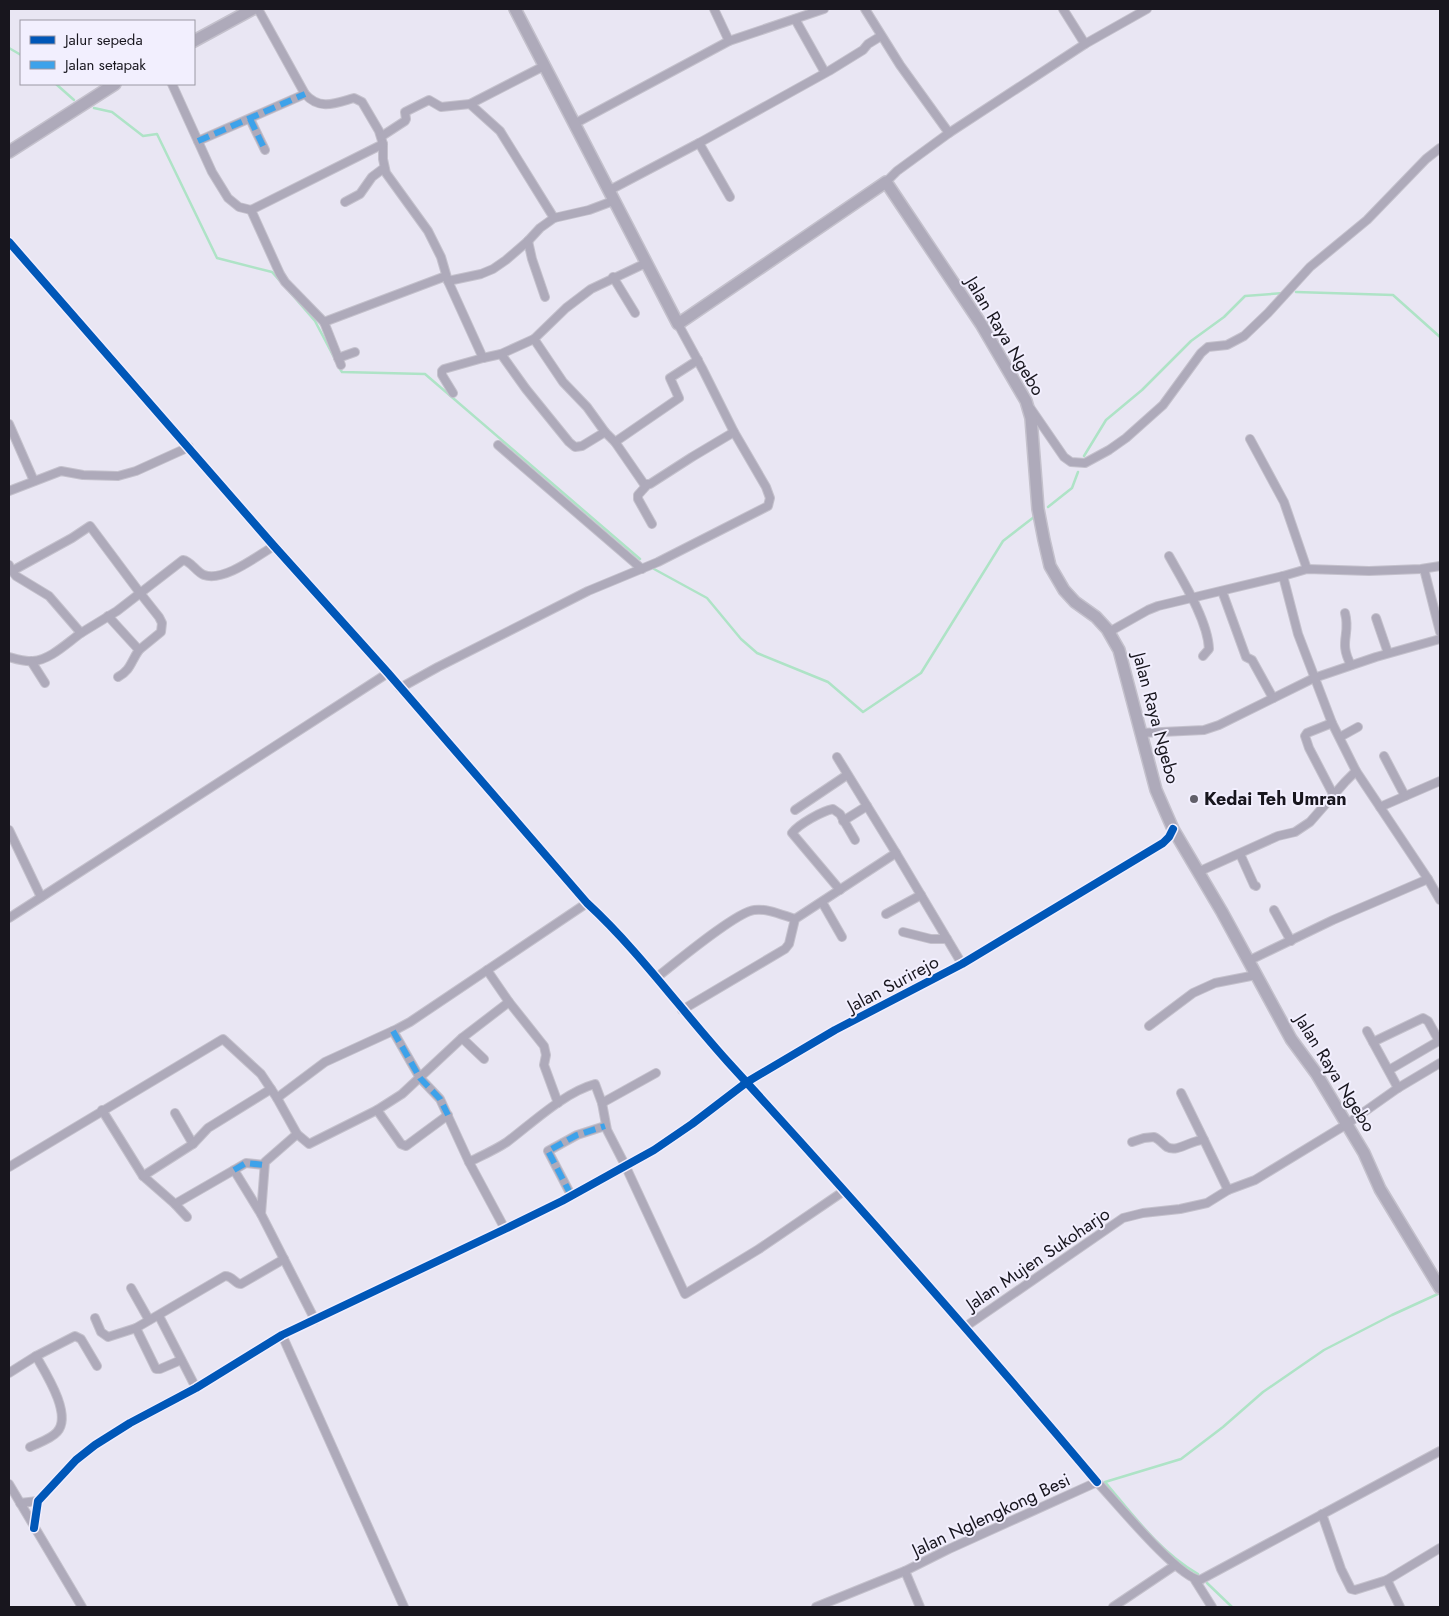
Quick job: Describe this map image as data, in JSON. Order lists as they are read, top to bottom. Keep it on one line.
{"streets":{"street":["Jalan Raya Ngebo","Jalan Surirejo","Jalan Mujen Sukoharjo","Jalan Nglengkong Besi"]},"crossings":[["Jalan Raya Ngebo","Jalan Surirejo"],["Jalan Raya Ngebo","Jalan Mujen Sukoharjo"]],"places":["Kedai Teh Umran"],"legend":["Jalur sepeda","Jalan setapak"]}
